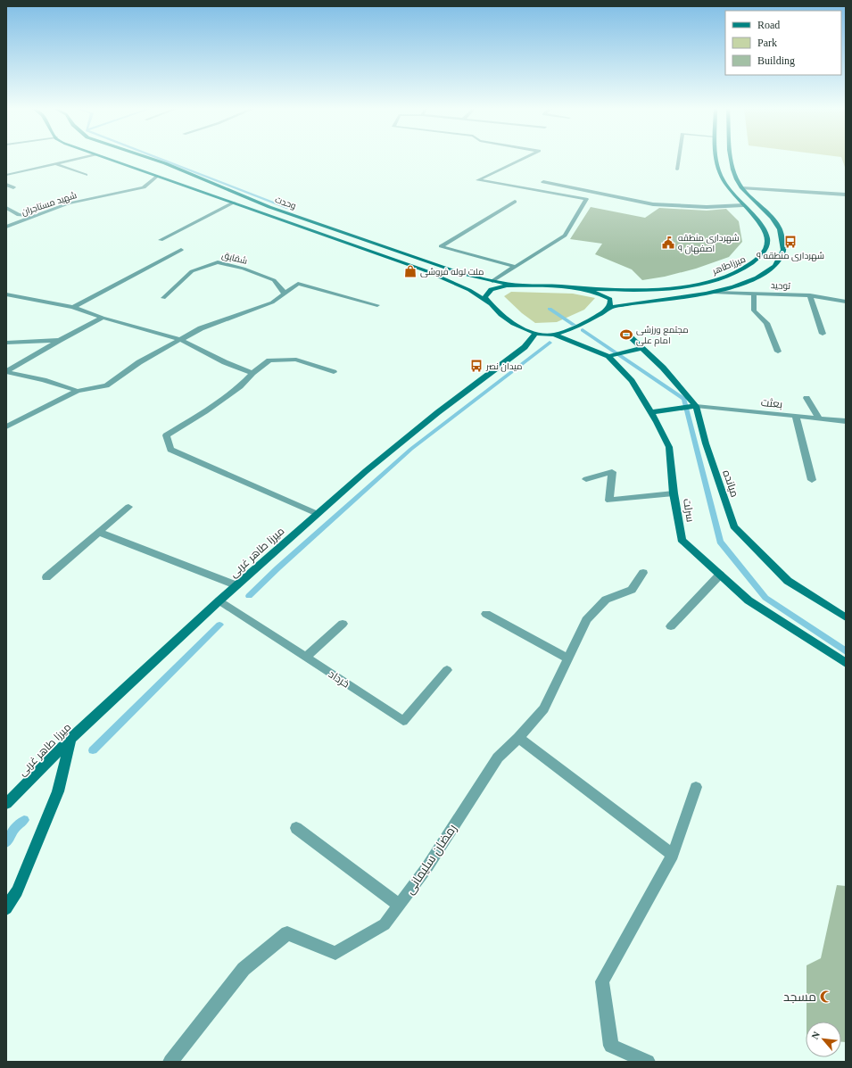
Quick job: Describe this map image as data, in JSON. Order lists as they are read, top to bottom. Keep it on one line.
{"streets":{"main road":["وحدت","میرزاطاهر","میانده","سرلت","میرزا طاهر غربی"],"street":["شهید مستاجران","شقایق","توحید","بعثت","خرداد","رمضان سلیمانی"]},"crossings":[["وحدت","شهید مستاجران"],["میرزاطاهر","توحید"],["بعثت","میانده"],["میرزا طاهر غربی","خرداد"]],"places":{"bus stop":["شهرداری منطقه ۹","میدان نصر"],"public building":["شهرداری منطقه ۹ اصفهان"],"shop":["ملت لوله فروشی"],"sports":["مجتمع ورزشی امام علی"],"mosque":["مسجد"]},"legend":["Road","Park","Building"],"north":"top left"}
